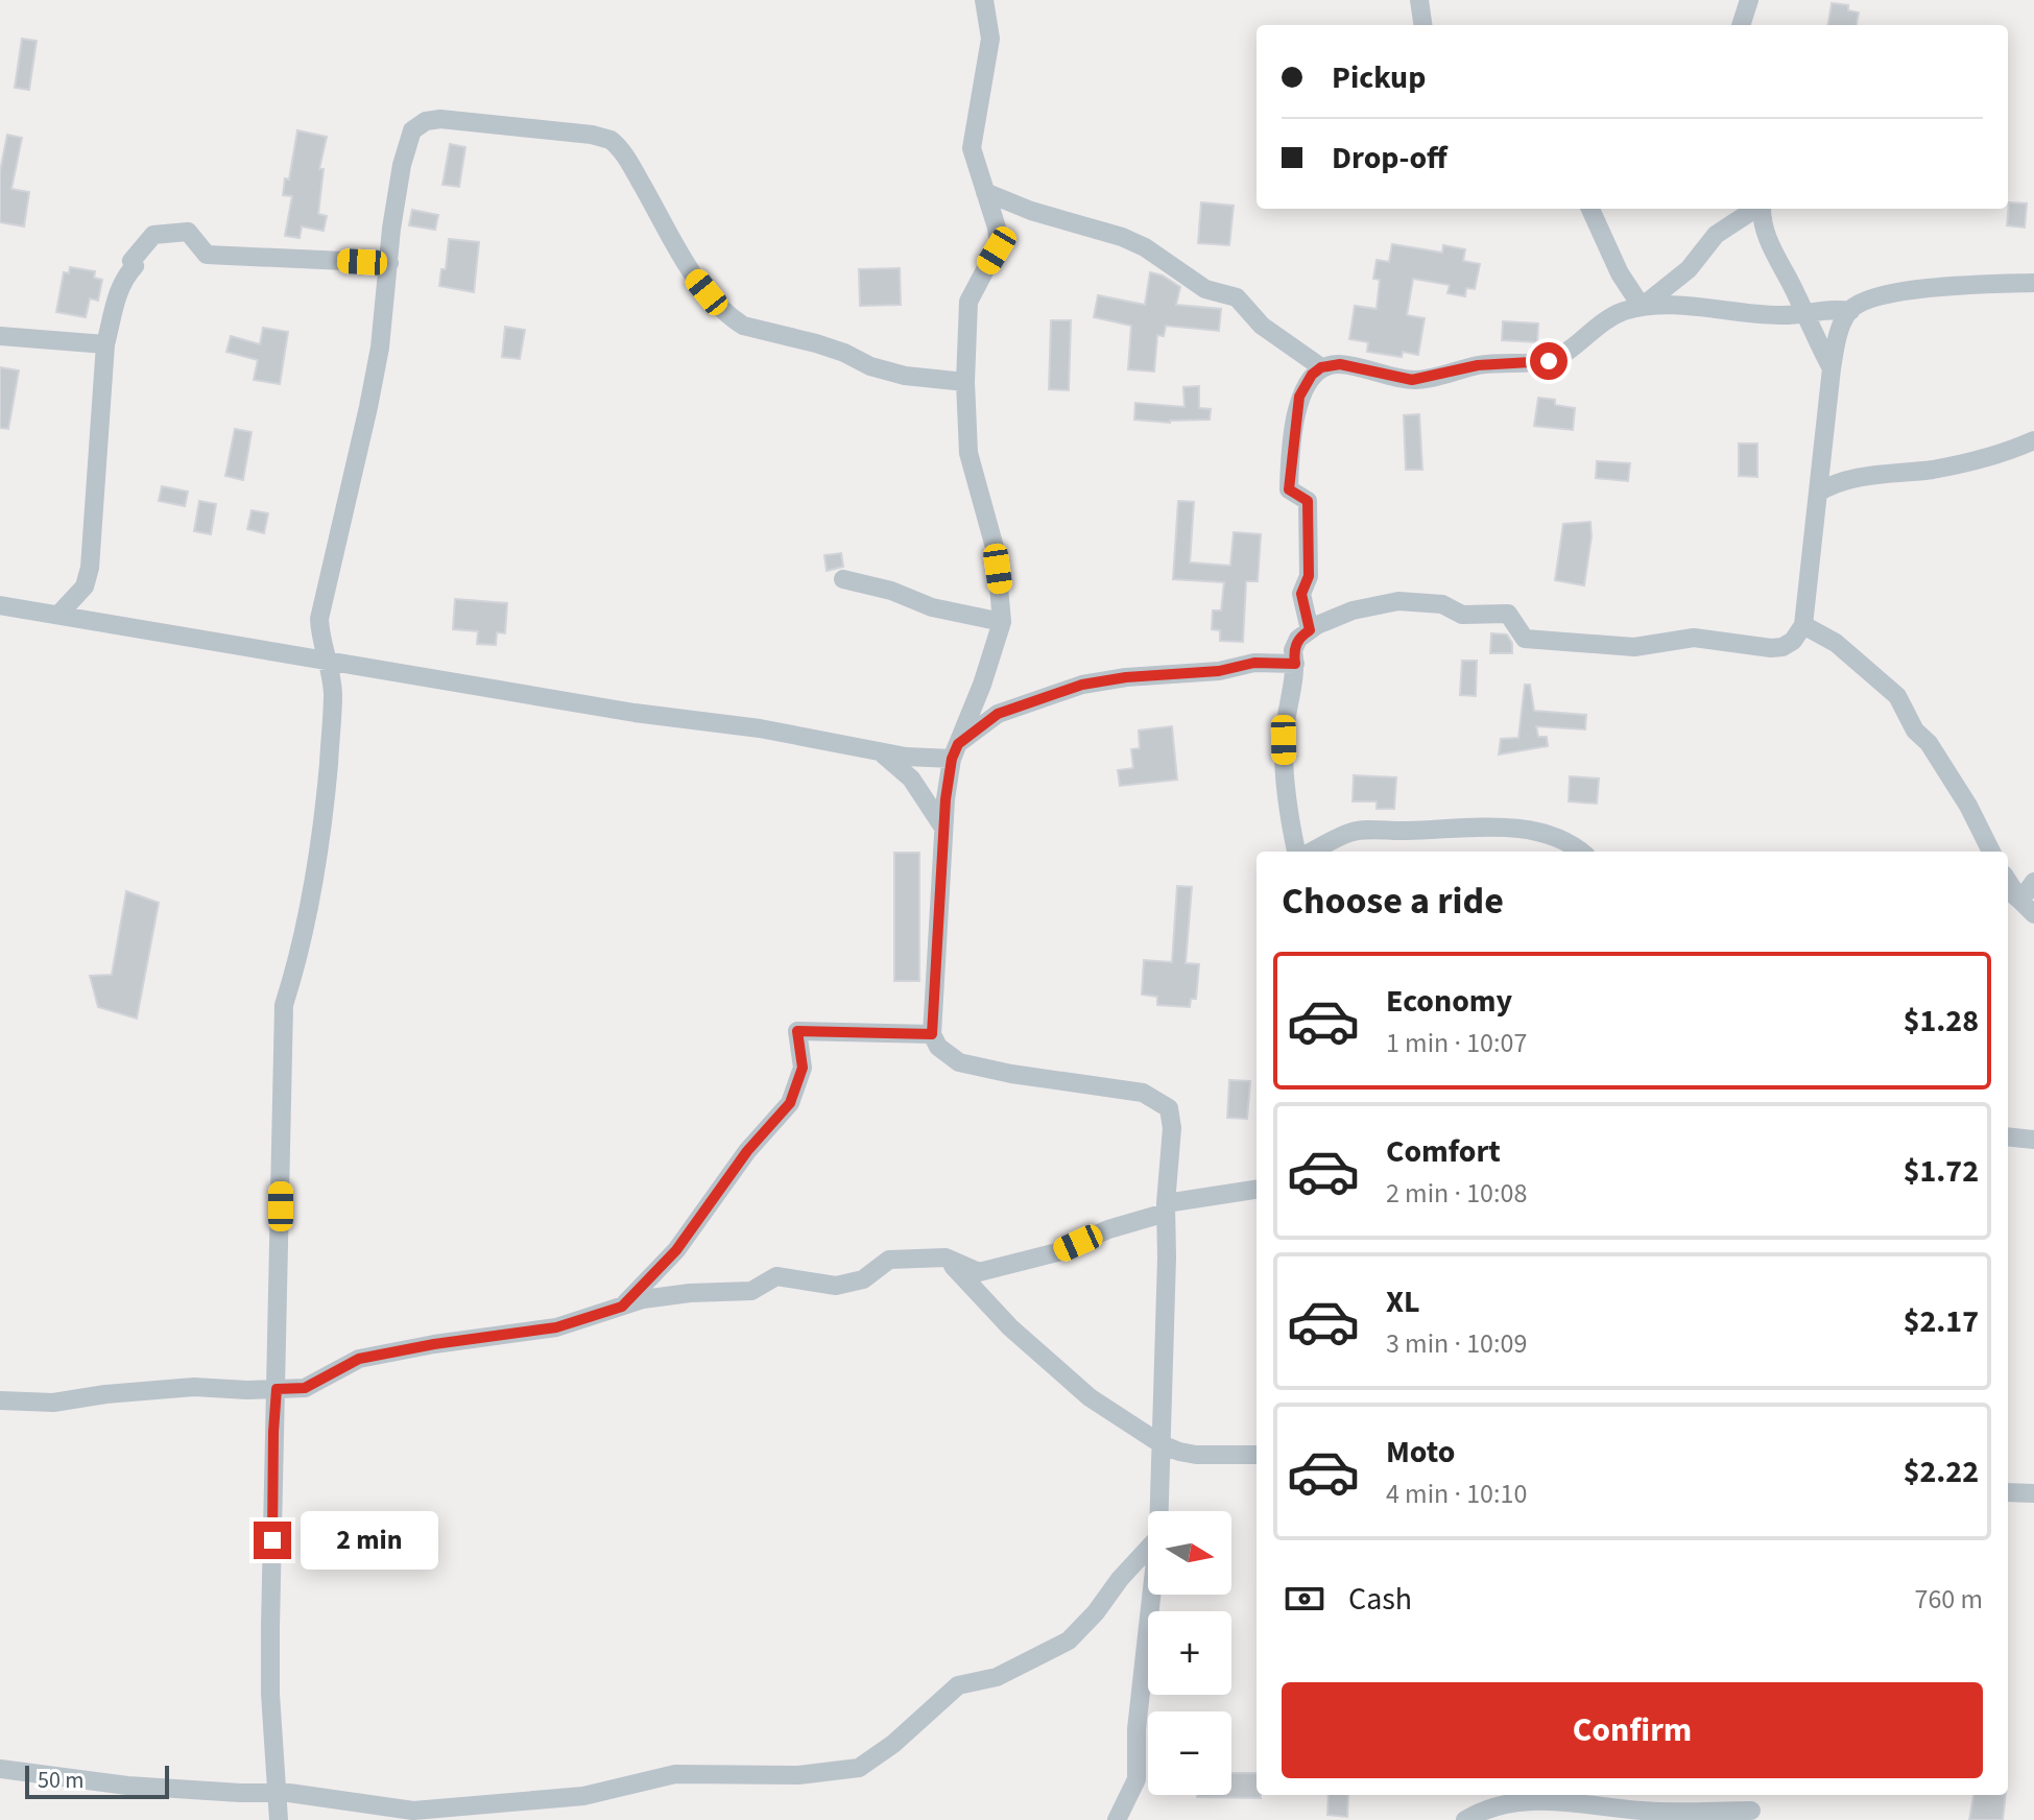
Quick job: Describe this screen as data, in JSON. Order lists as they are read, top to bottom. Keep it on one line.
{"scale_bar":"50 m","north":"right","page":{"banner":["Pickup","Drop-off"],"heading":"Choose a ride","list":[{"name":"Economy","note":"1 min · 10:07","value":"$1.28"},{"name":"Comfort","note":"2 min · 10:08","value":"$1.72"},{"name":"XL","note":"3 min · 10:09","value":"$2.17"},{"name":"Moto","note":"4 min · 10:10","value":"$2.22"}],"map_buttons":["+","−"],"bubble":"2 min","pay":["Cash","760 m"],"buttons":"Confirm","scale":"50 m"}}
